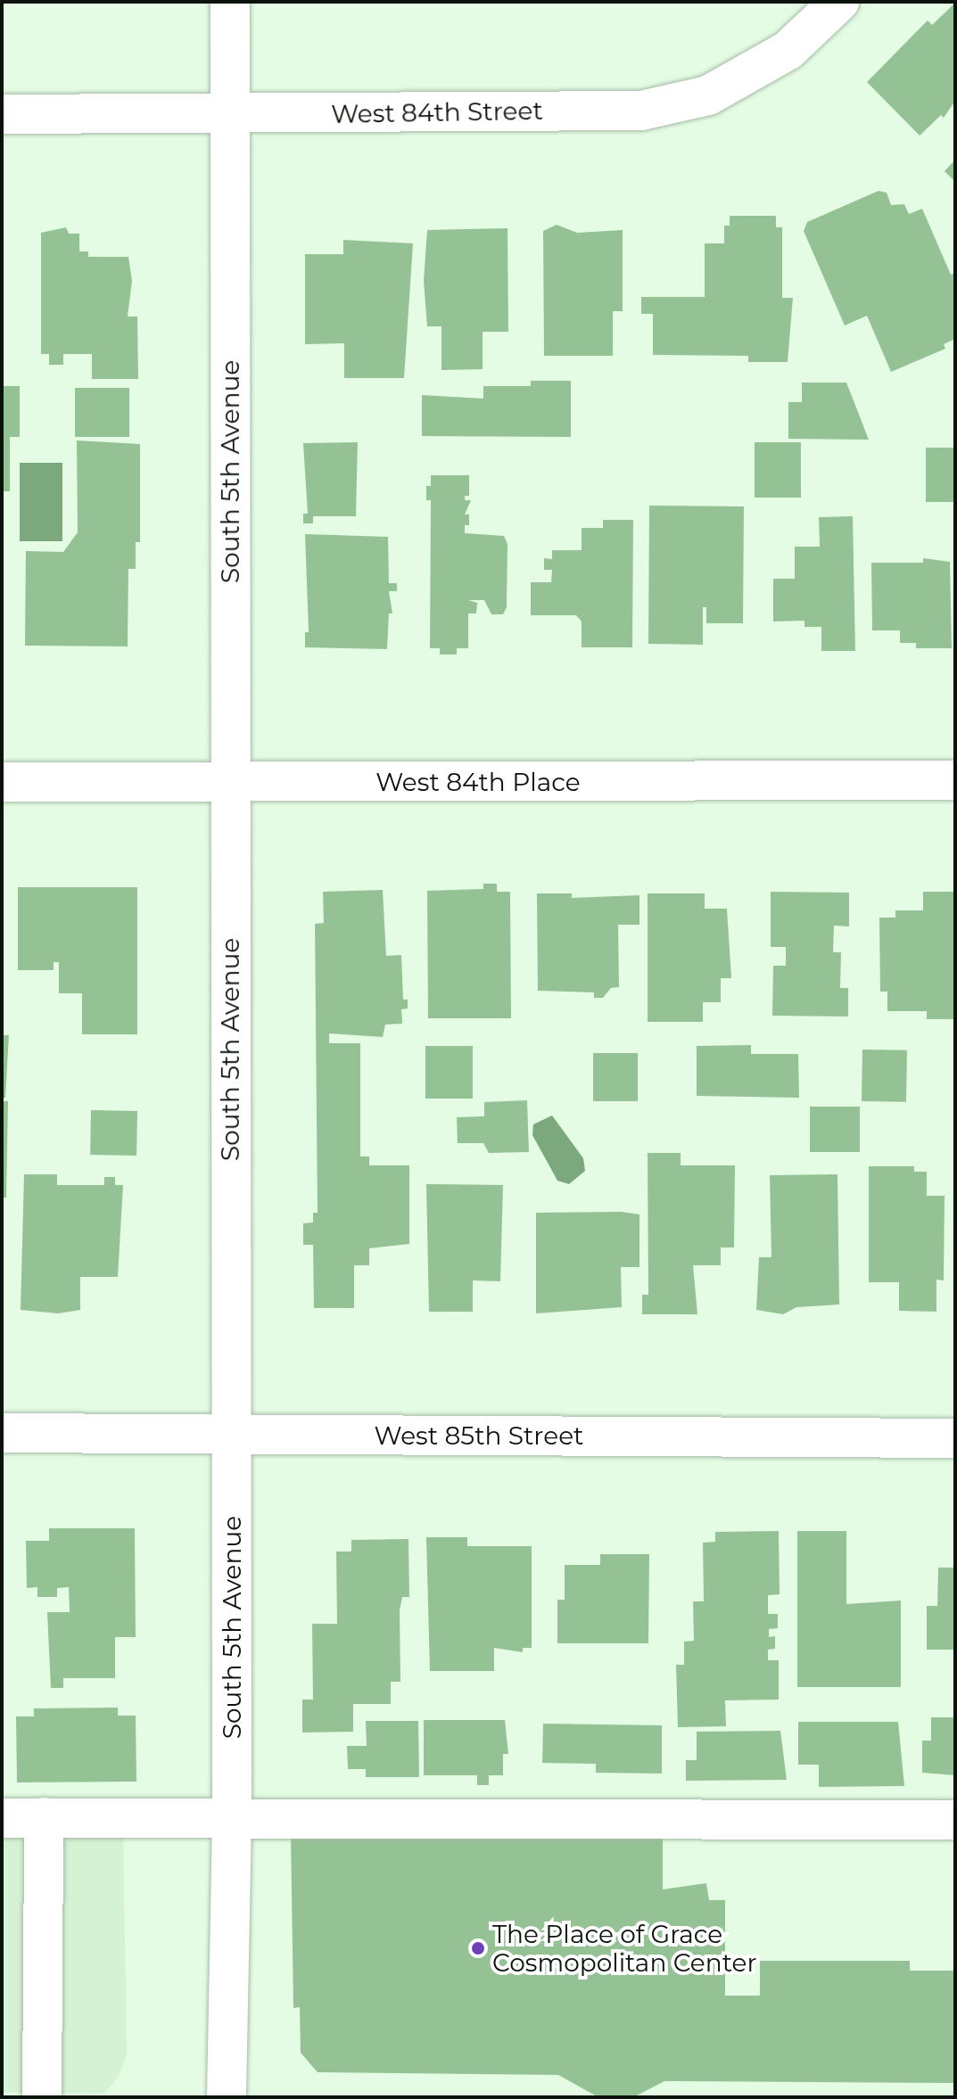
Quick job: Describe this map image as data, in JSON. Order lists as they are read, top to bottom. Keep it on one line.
{"streets":{"street":["West 84th Street","South 5th Avenue","West 84th Place","West 85th Street"]},"crossings":[["West 84th Street","South 5th Avenue"],["South 5th Avenue","West 84th Place"],["South 5th Avenue","West 85th Street"]],"places":["The Place of Grace Cosmopolitan Center"]}
